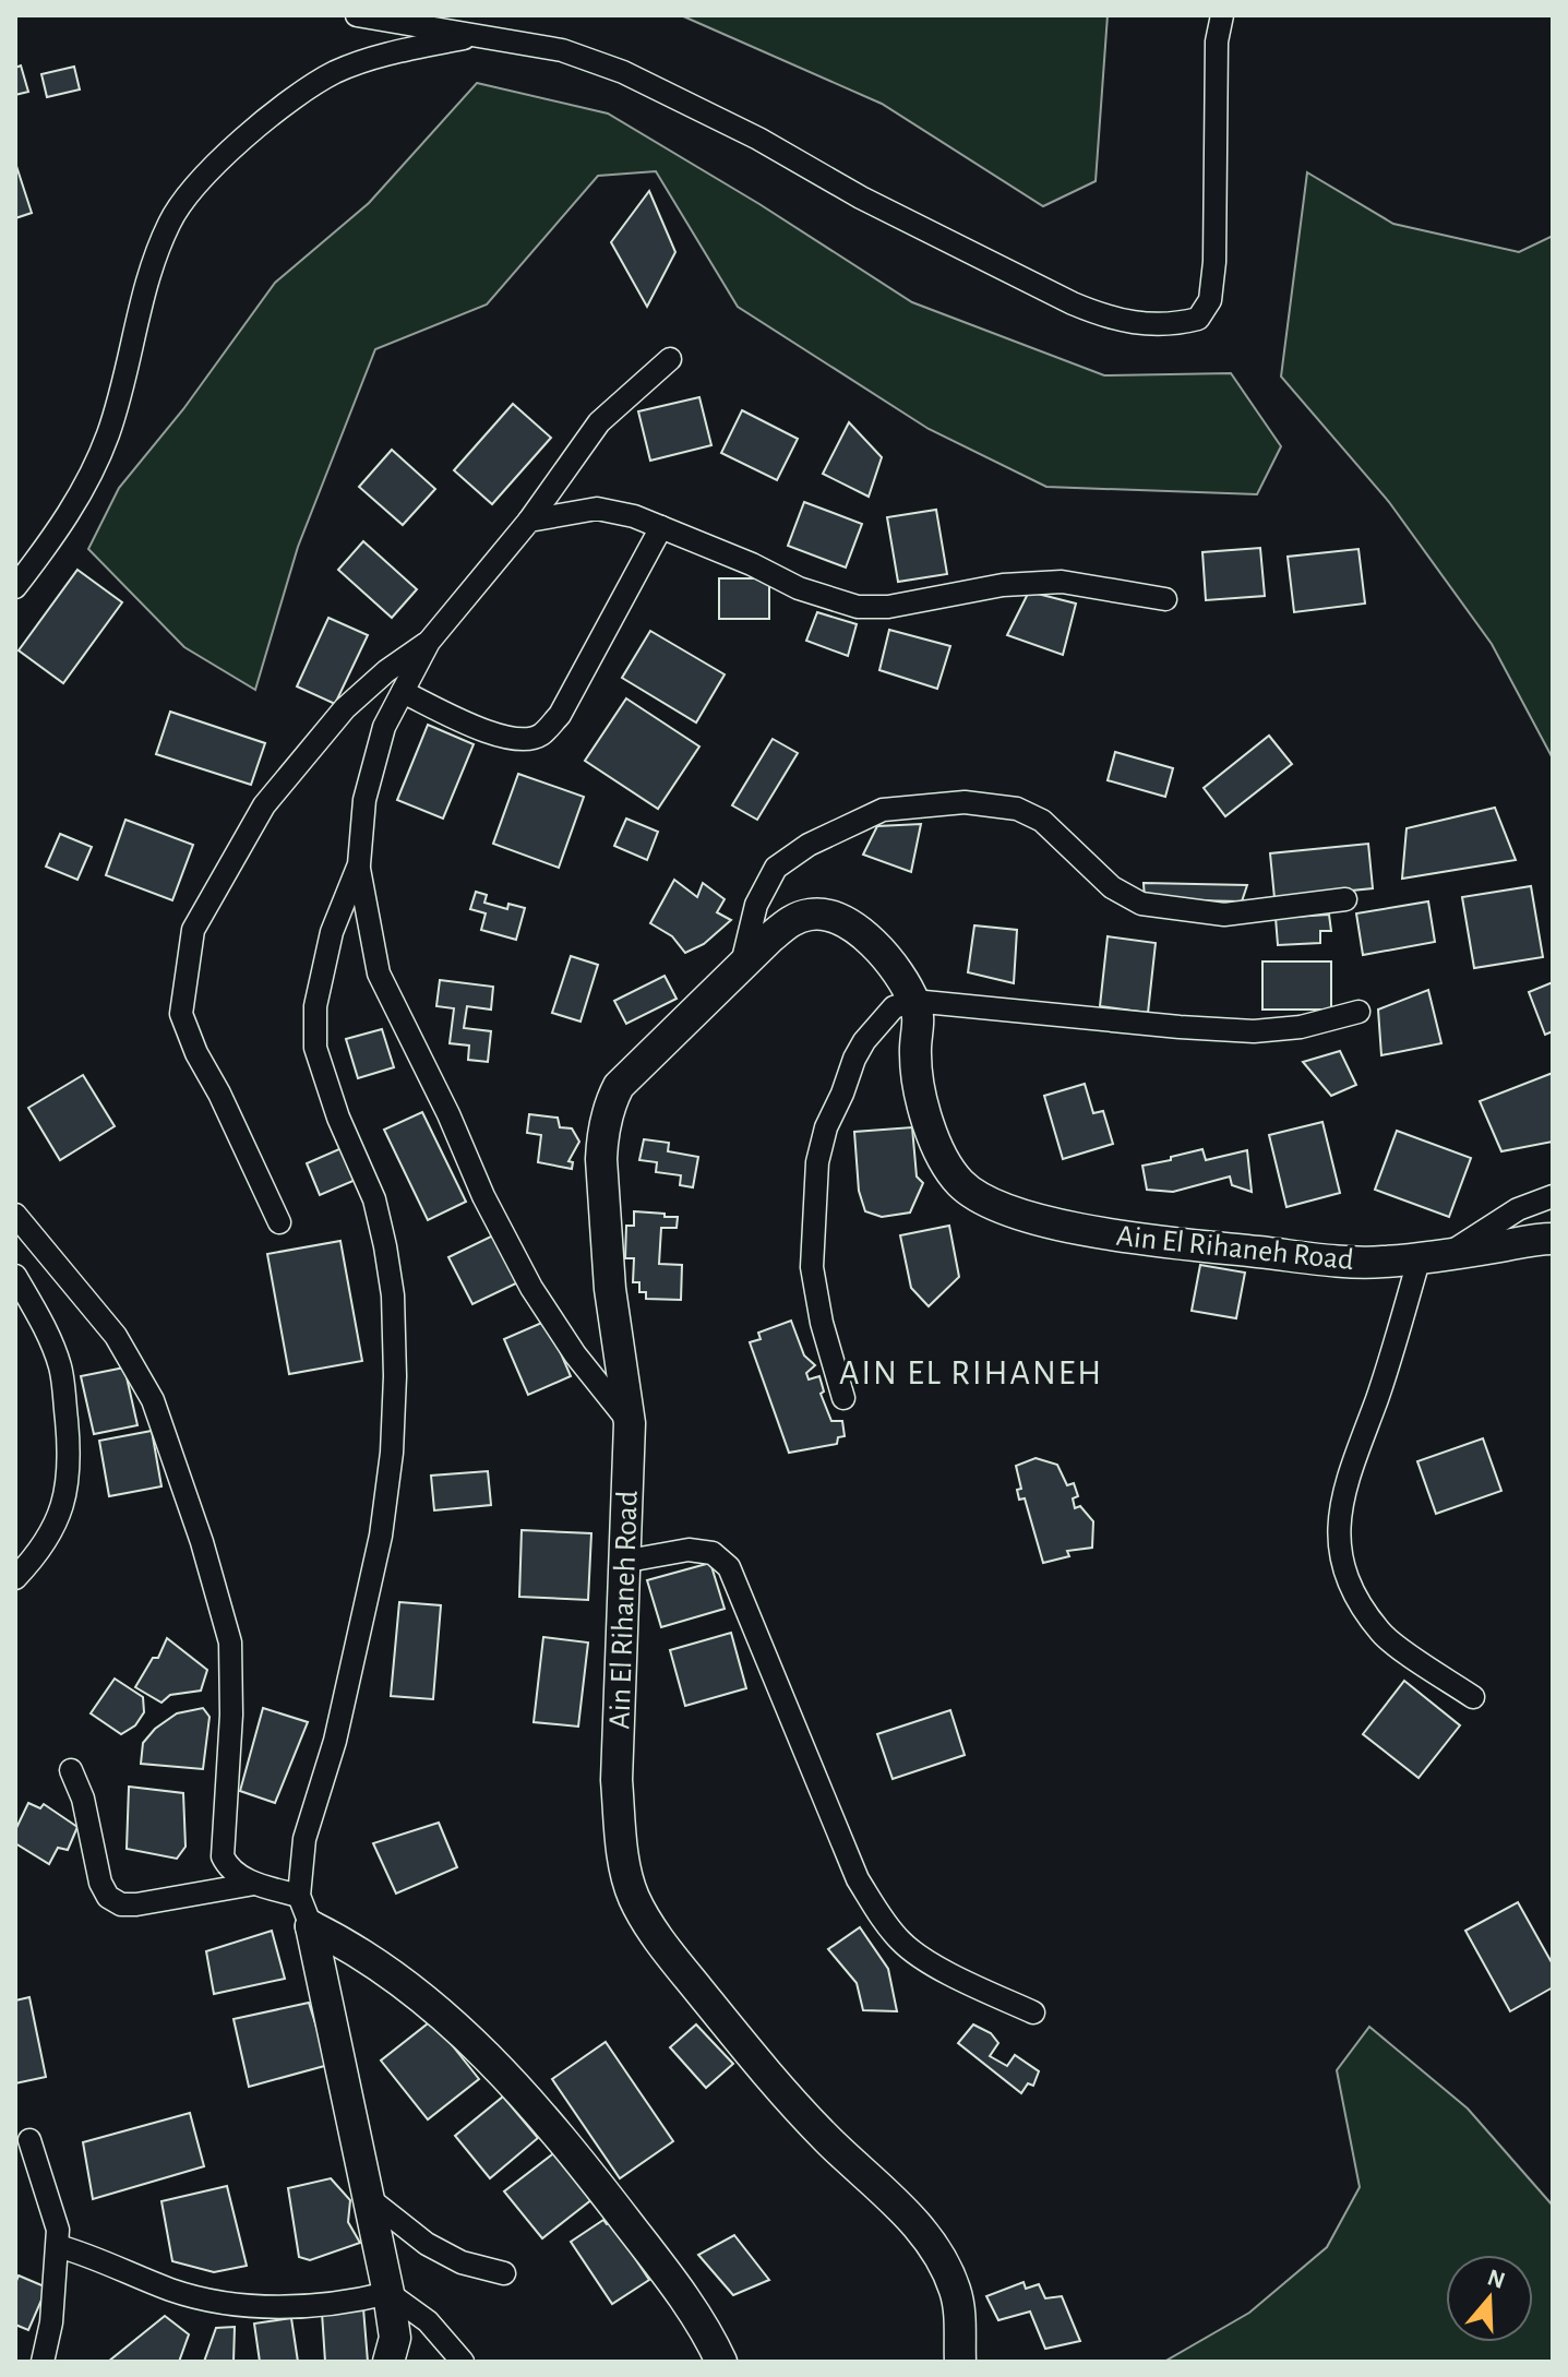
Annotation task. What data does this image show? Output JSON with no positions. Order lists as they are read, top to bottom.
{
  "streets": {
    "street": ["Ain El Rihaneh Road"]
  },
  "districts": ["AIN EL RIHANEH"],
  "north": "top"
}
